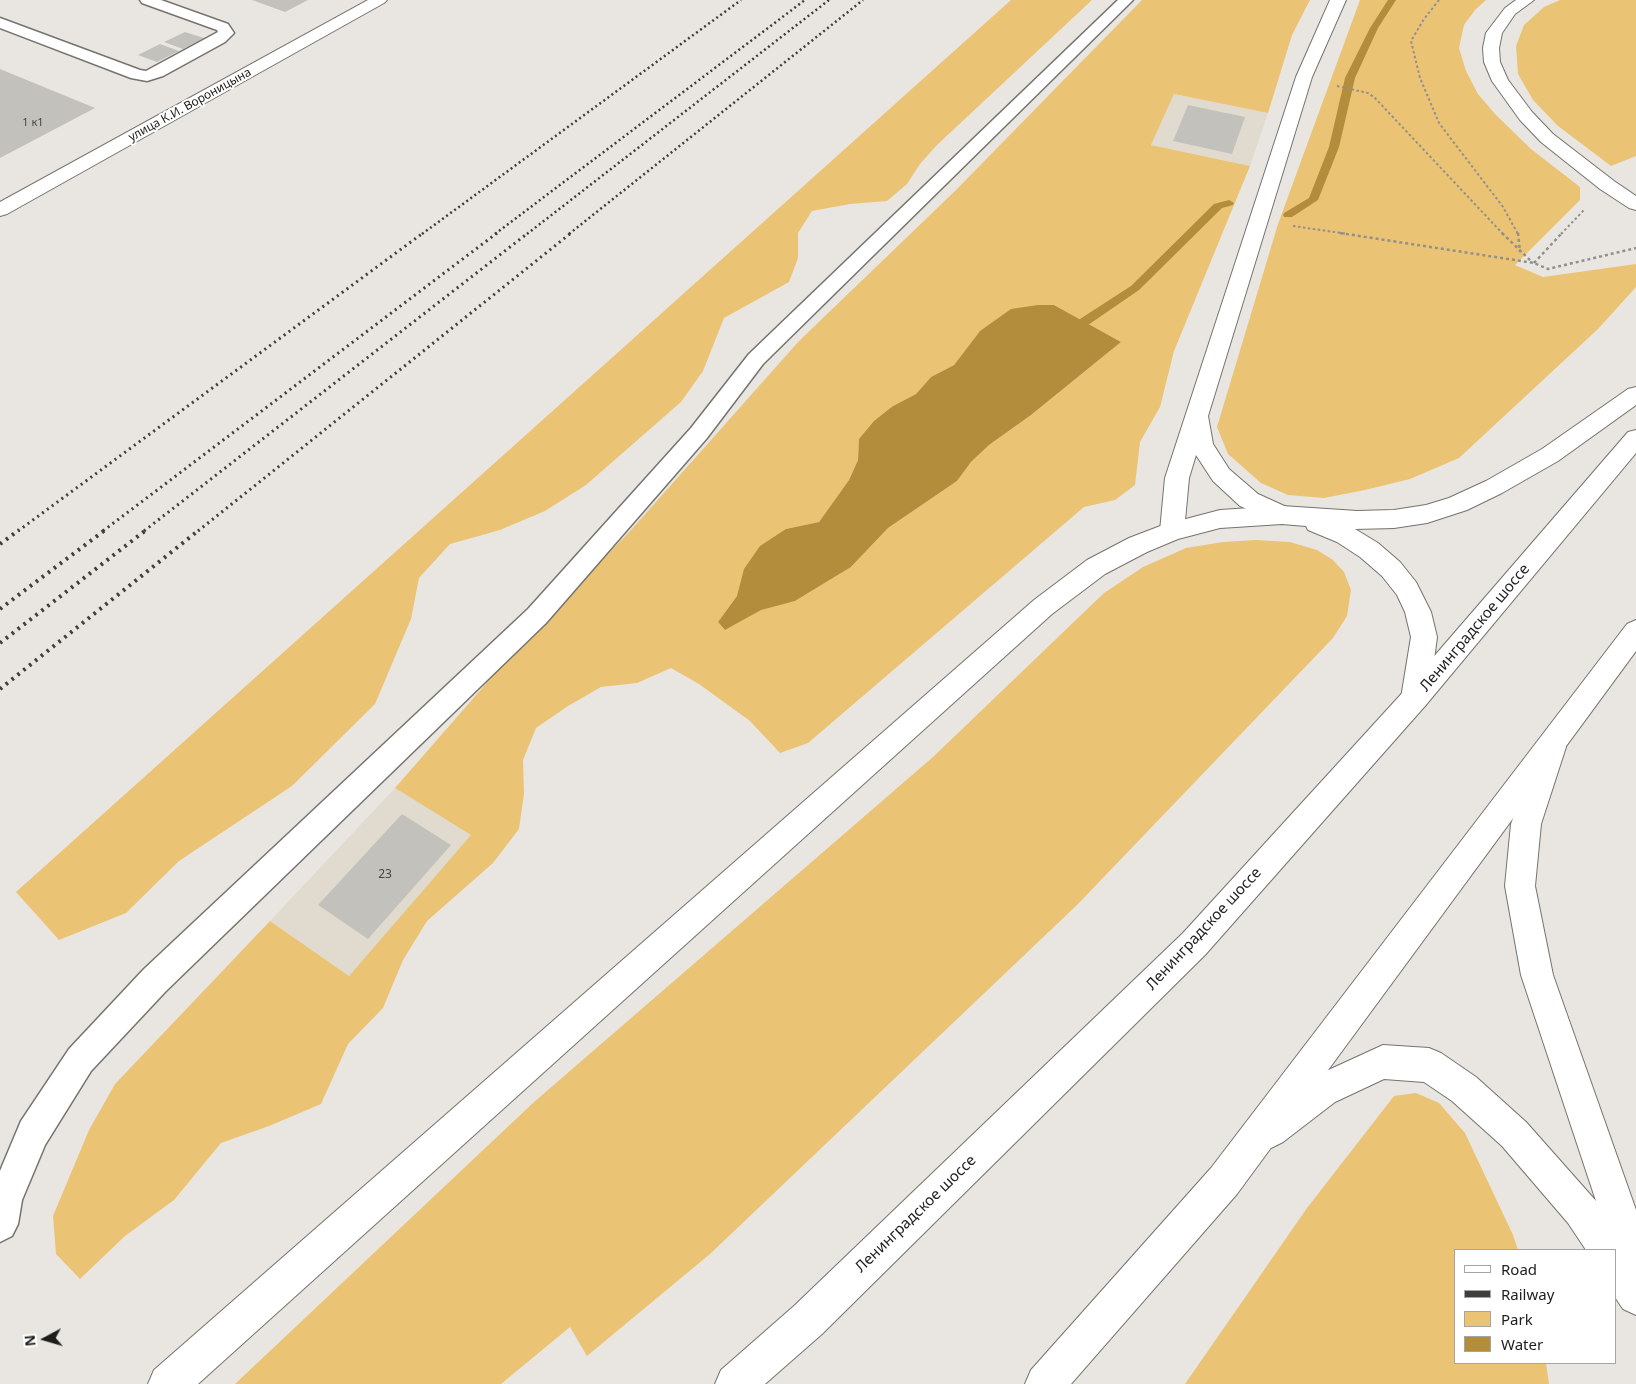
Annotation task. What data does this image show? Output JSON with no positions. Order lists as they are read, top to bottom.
{
  "streets": {
    "main road": ["улица К.И. Вороницына", "Ленинградское шоссе"]
  },
  "house_numbers": ["1 к1", "23"],
  "legend": [
    "Road",
    "Railway",
    "Park",
    "Water"
  ],
  "north": "left"
}
